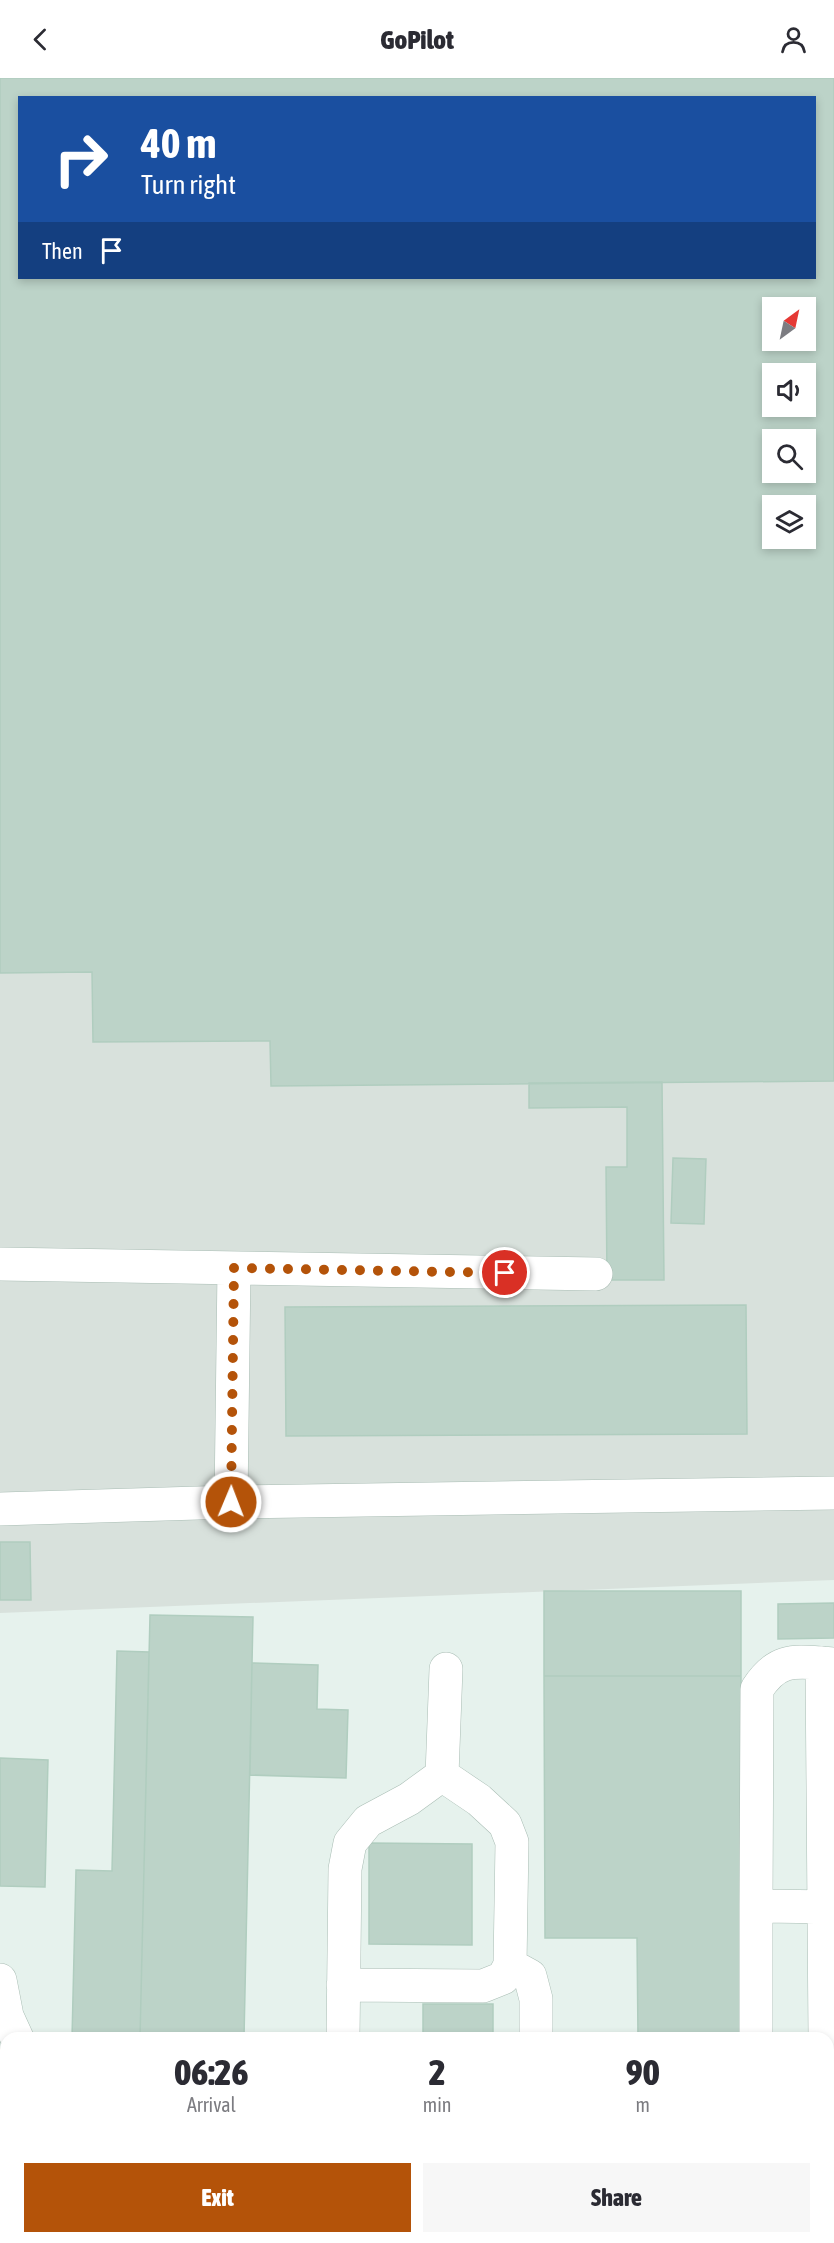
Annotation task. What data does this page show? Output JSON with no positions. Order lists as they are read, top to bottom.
{
  "north": "top right",
  "page": {
    "header": "GoPilot",
    "turn": ["40 m", "Turn right"],
    "then": "Then",
    "eta": [
      "06:26",
      "Arrival",
      "2",
      "min",
      "90",
      "m"
    ],
    "buttons": ["Exit", "Share"]
  }
}
